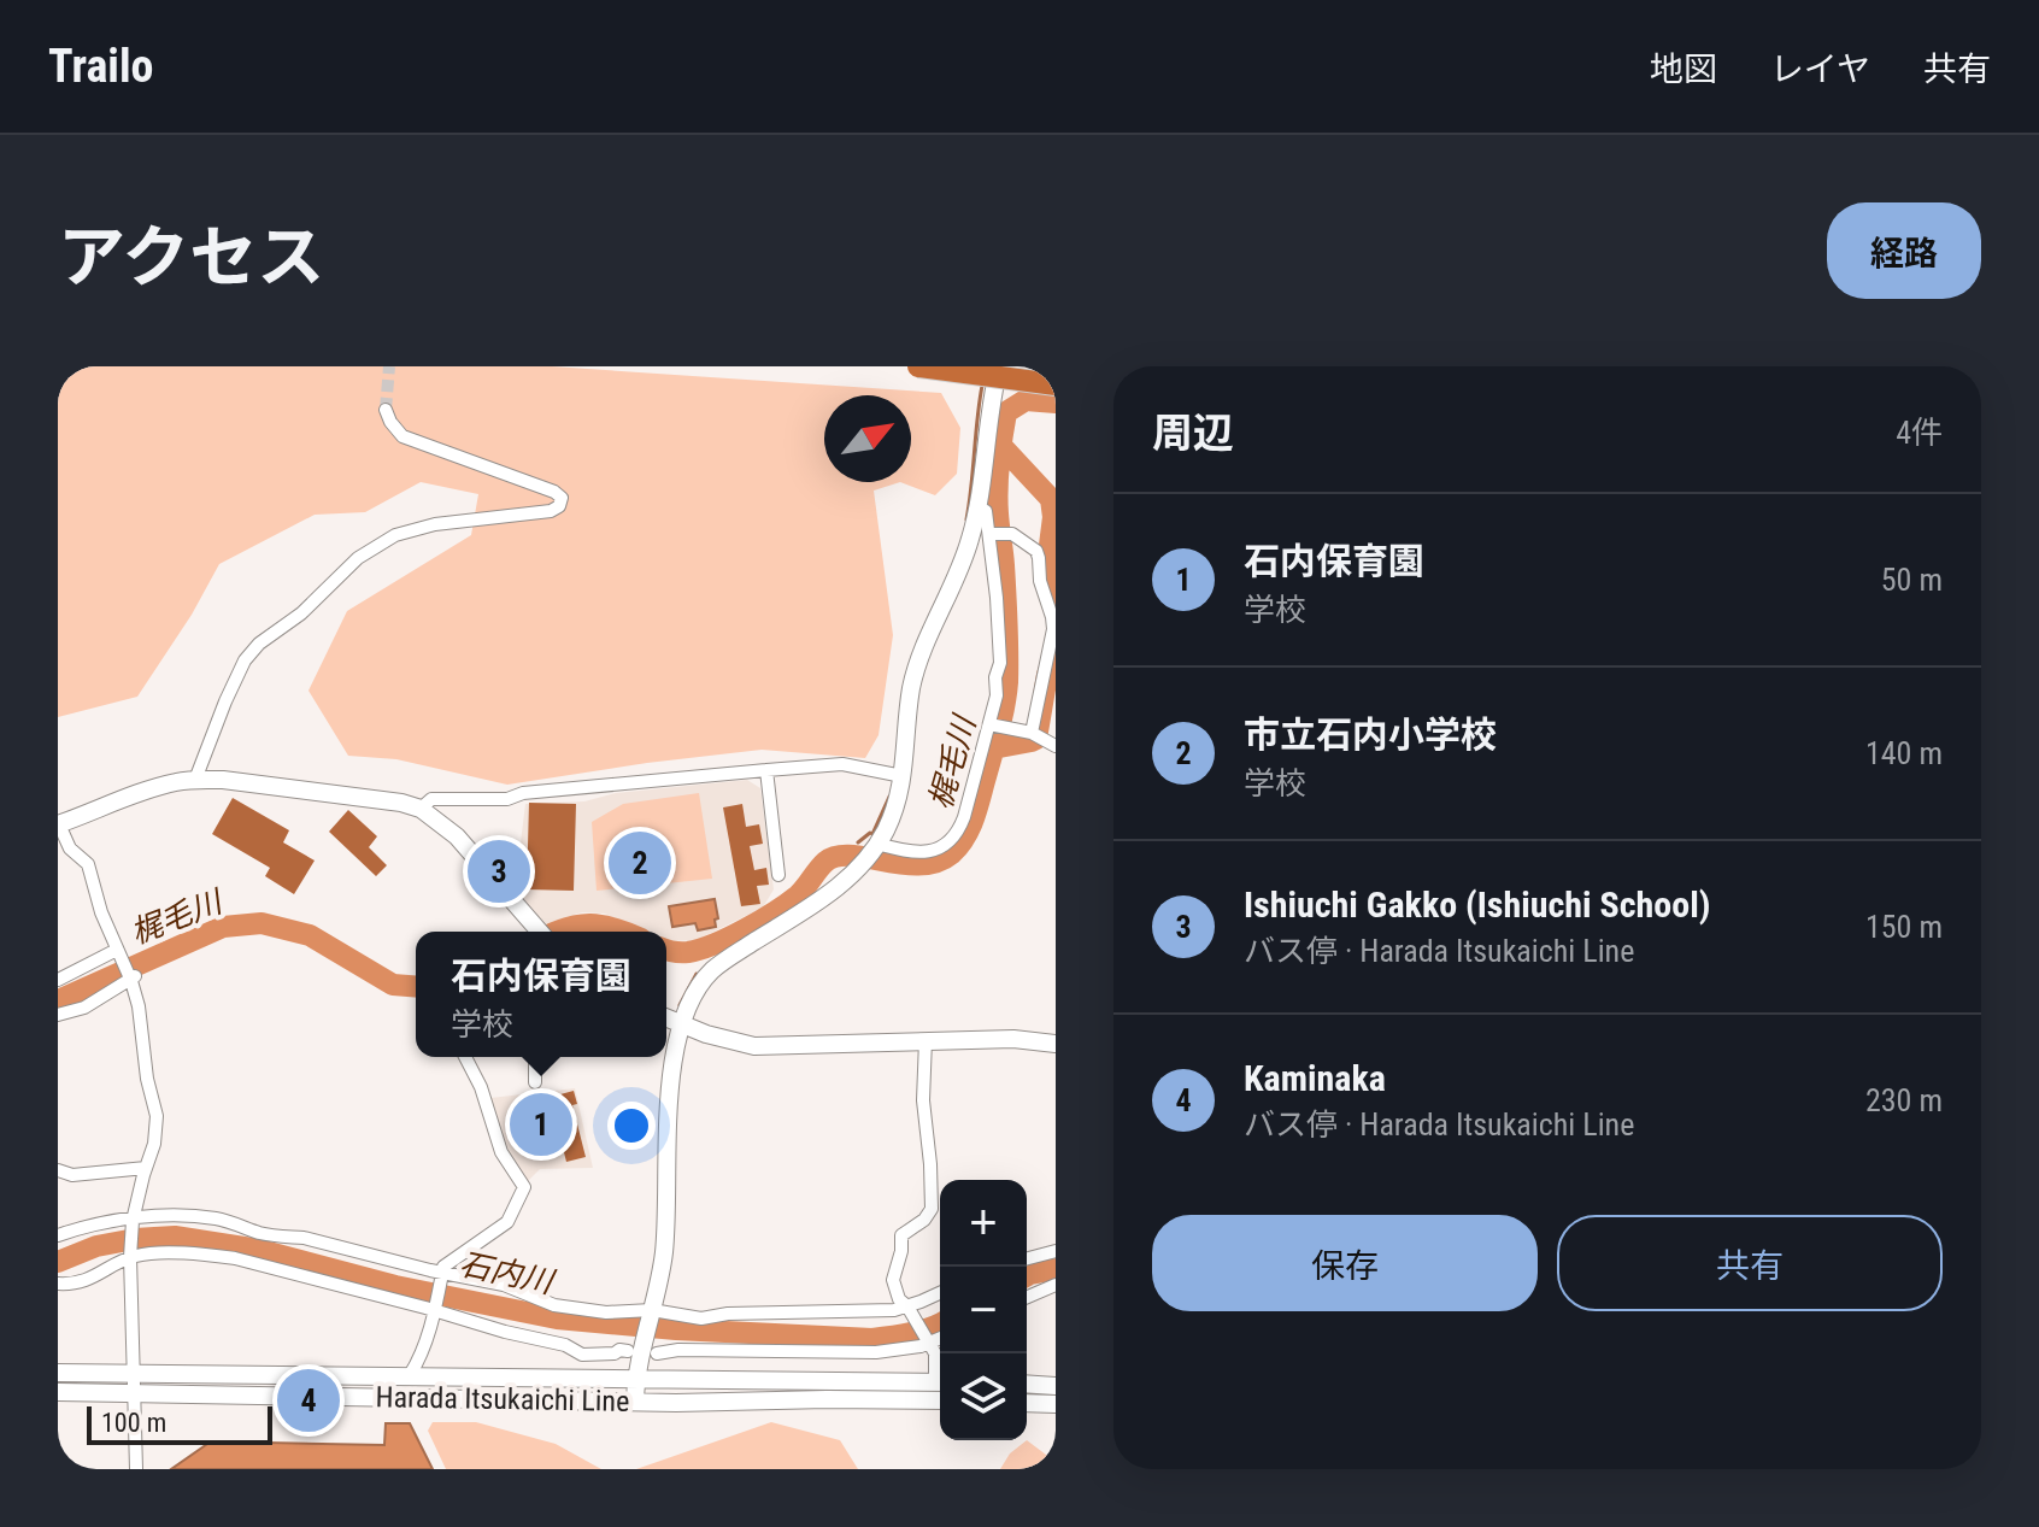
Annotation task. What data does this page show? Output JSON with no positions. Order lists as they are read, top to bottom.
{
  "streets": {
    "main road": ["Harada Itsukaichi Line"]
  },
  "water": ["梶毛川", "石内川"],
  "scale_bar": "100 m",
  "north": "top right",
  "page": {
    "header": "Trailo",
    "nav": ["地図", "レイヤ", "共有"],
    "title": "アクセス",
    "buttons": [
      "経路",
      ["保存", "共有"]
    ],
    "heading": ["周辺", "4件"],
    "list": [
      {
        "mark": "1",
        "name": "石内保育園",
        "note": "学校",
        "value": "50 m"
      },
      {
        "mark": "2",
        "name": "市立石内小学校",
        "note": "学校",
        "value": "140 m"
      },
      {
        "mark": "3",
        "name": "Ishiuchi Gakko (Ishiuchi School)",
        "note": "バス停 · Harada Itsukaichi Line",
        "value": "150 m"
      },
      {
        "mark": "4",
        "name": "Kaminaka",
        "note": "バス停 · Harada Itsukaichi Line",
        "value": "230 m"
      }
    ],
    "pins": [
      "2",
      "3",
      "1",
      "4"
    ],
    "popup": ["石内保育園", "学校"],
    "map_buttons": ["+", "−"],
    "scale": "100 m"
  }
}
